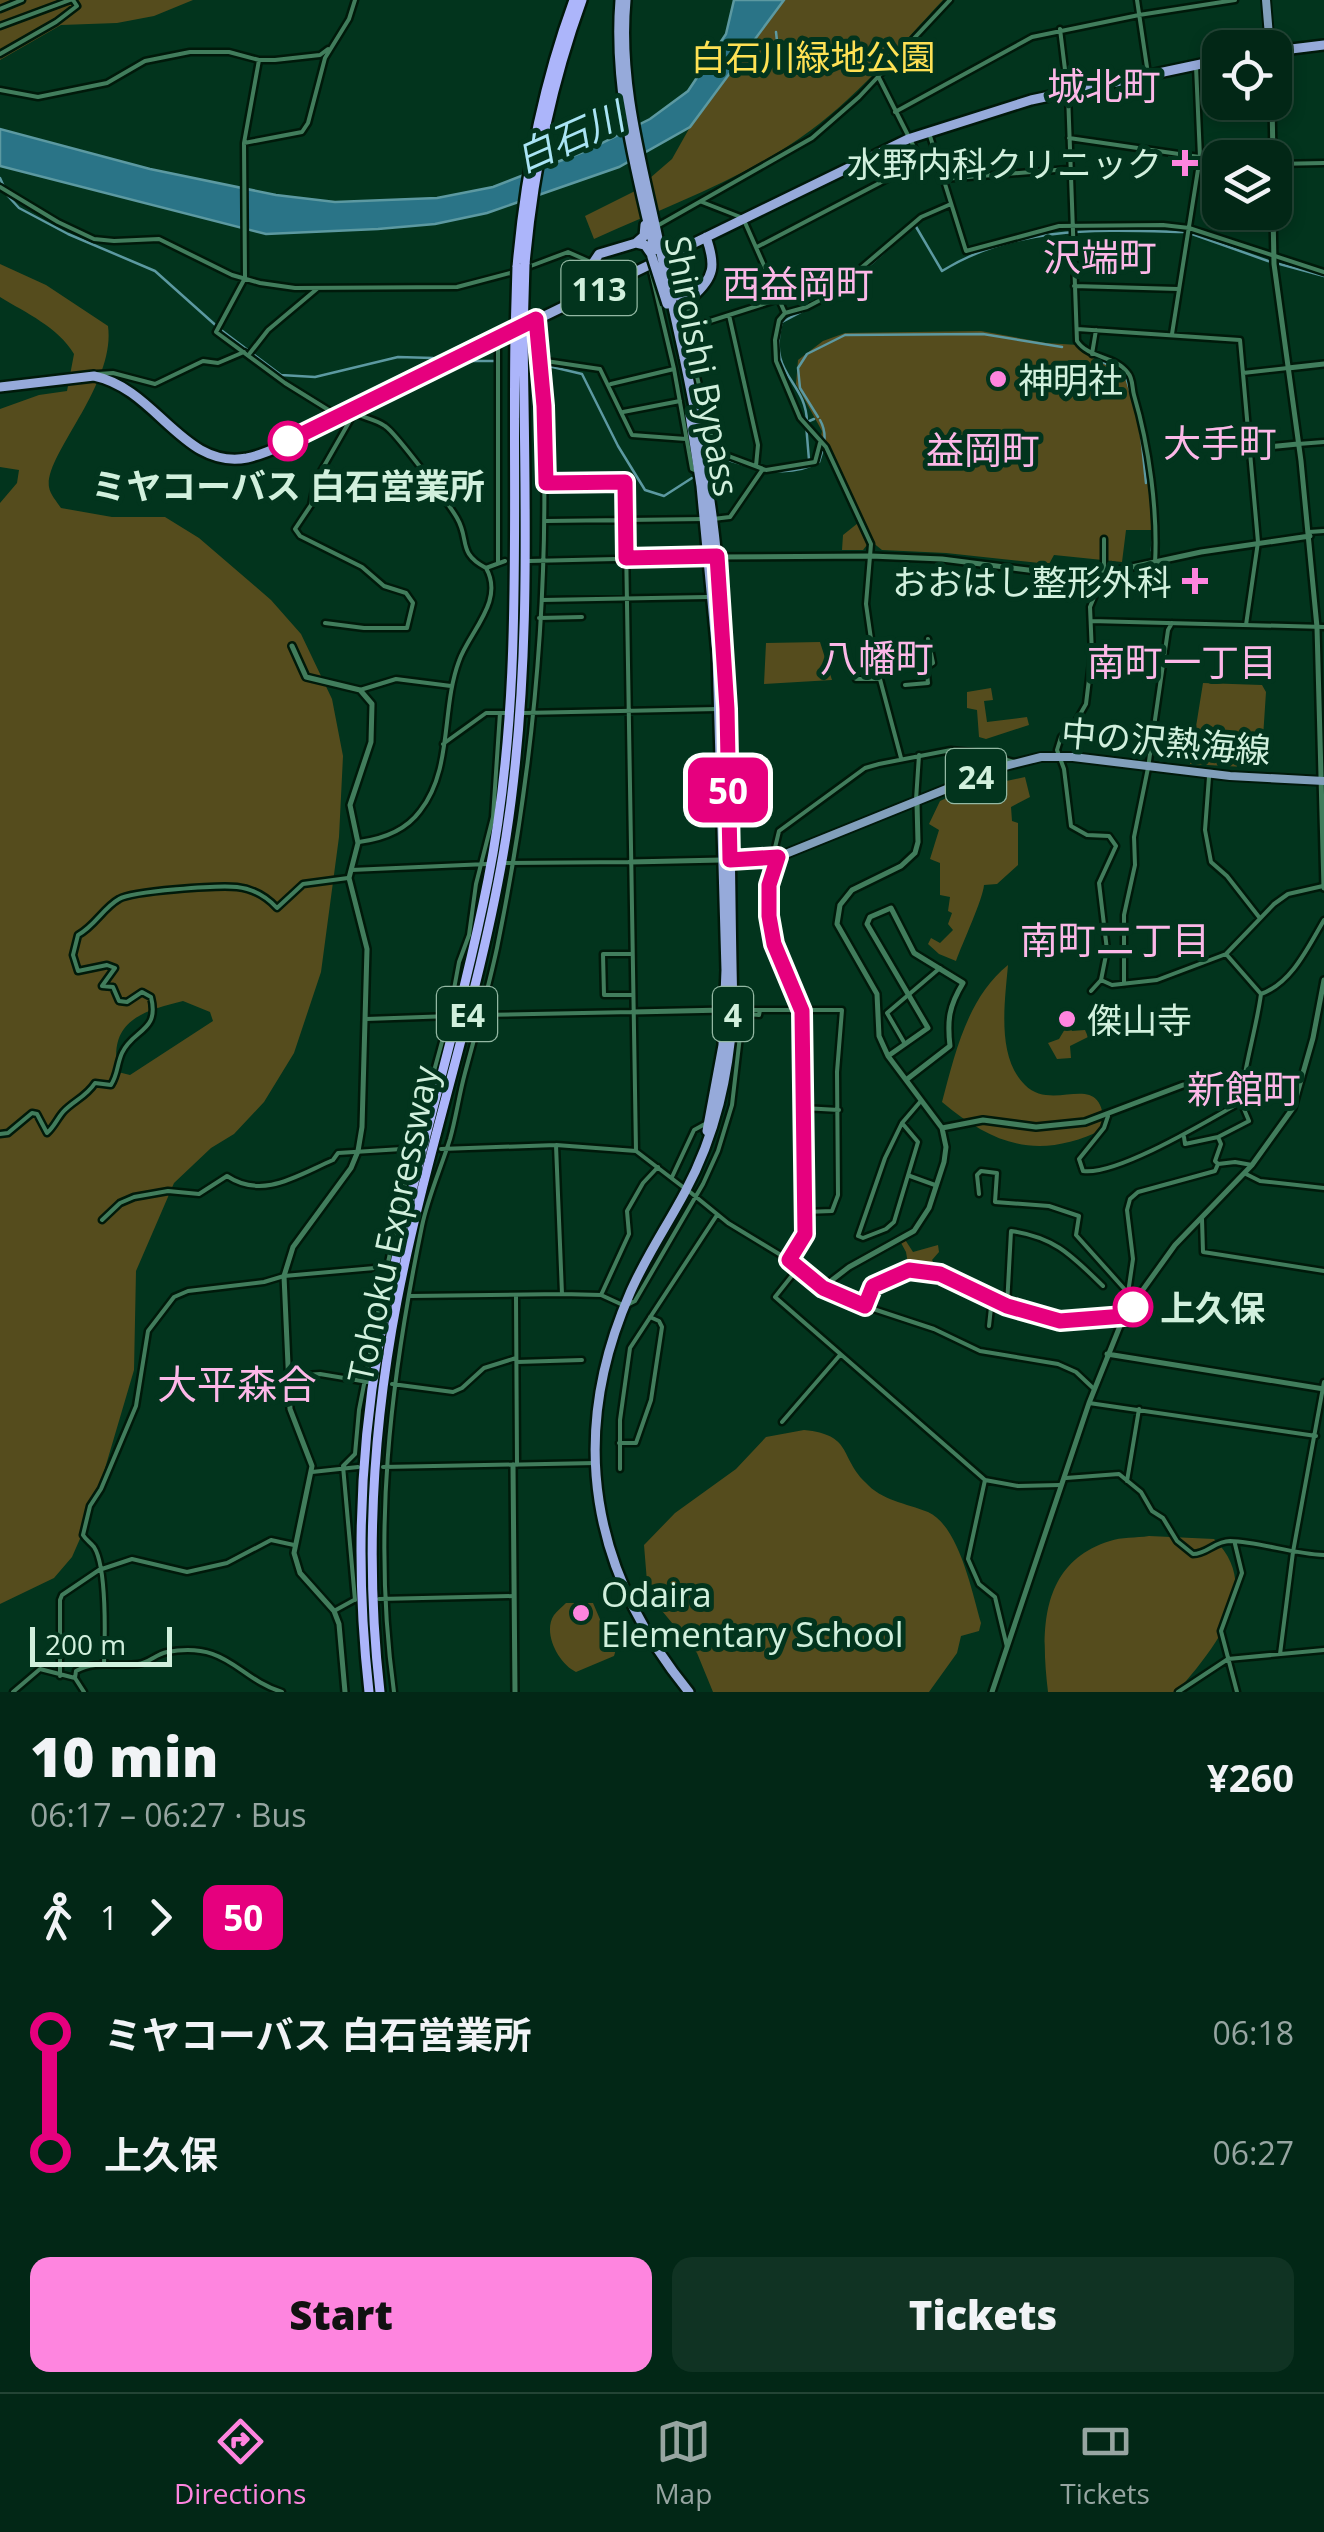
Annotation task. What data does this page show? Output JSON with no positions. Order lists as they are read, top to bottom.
{
  "streets": {
    "highway": [
      "113",
      "Shiroishi Bypass",
      "E4",
      "4",
      "Tohoku Expressway"
    ],
    "main road": ["中の沢熱海線", "24"]
  },
  "crossings": [
    ["113", "Shiroishi Bypass"],
    ["Shiroishi Bypass", "中の沢熱海線"]
  ],
  "districts": [
    "城北町",
    "沢端町",
    "西益岡町",
    "大手町",
    "益岡町",
    "八幡町",
    "南町一丁目",
    "南町二丁目",
    "新館町",
    "大平森合"
  ],
  "water": ["白石川"],
  "parks": ["白石川緑地公園"],
  "places": {
    "health": ["水野内科クリニック", "おおはし整形外科"],
    "other": [
      "神明社",
      "ミヤコーバス 白石営業所",
      "傑山寺",
      "上久保",
      "Odaira Elementary School"
    ]
  },
  "lines": ["bus line 50"],
  "scale_bar": "200 m",
  "page": {
    "on_map": "50",
    "scale": "200 m",
    "heading": ["10 min", "06:17 – 06:27 · Bus", "¥260"],
    "legs": ["1", "50"],
    "list": [
      {
        "name": "ミヤコーバス 白石営業所",
        "value": "06:18"
      },
      {
        "name": "上久保",
        "value": "06:27"
      }
    ],
    "buttons": ["Start", "Tickets"],
    "tabs": ["Directions", "Map", "Tickets"]
  }
}
